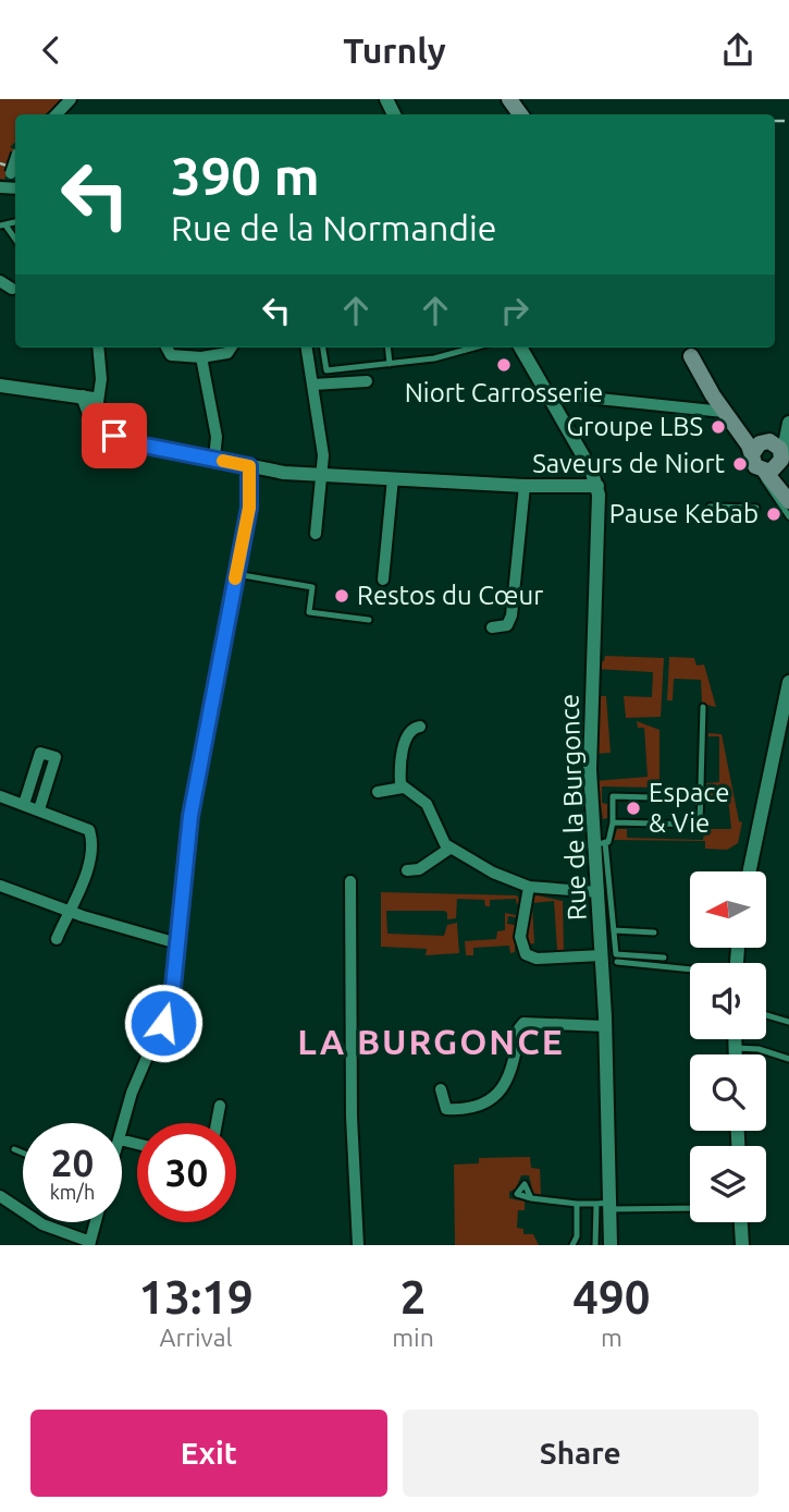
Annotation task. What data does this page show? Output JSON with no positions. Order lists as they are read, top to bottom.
{
  "streets": {
    "street": ["Rue de la Burgonce"]
  },
  "districts": ["LA BURGONCE"],
  "places": [
    "Niort Carrosserie",
    "Groupe LBS",
    "Saveurs de Niort",
    "Pause Kebab",
    "Restos du Cœur",
    "Espace & Vie"
  ],
  "north": "left",
  "page": {
    "header": "Turnly",
    "turn": ["390 m", "Rue de la Normandie"],
    "speed": "20 km/h",
    "limit": "30",
    "eta": [
      "13:19",
      "Arrival",
      "2",
      "min",
      "490",
      "m"
    ],
    "buttons": ["Exit", "Share"]
  }
}
